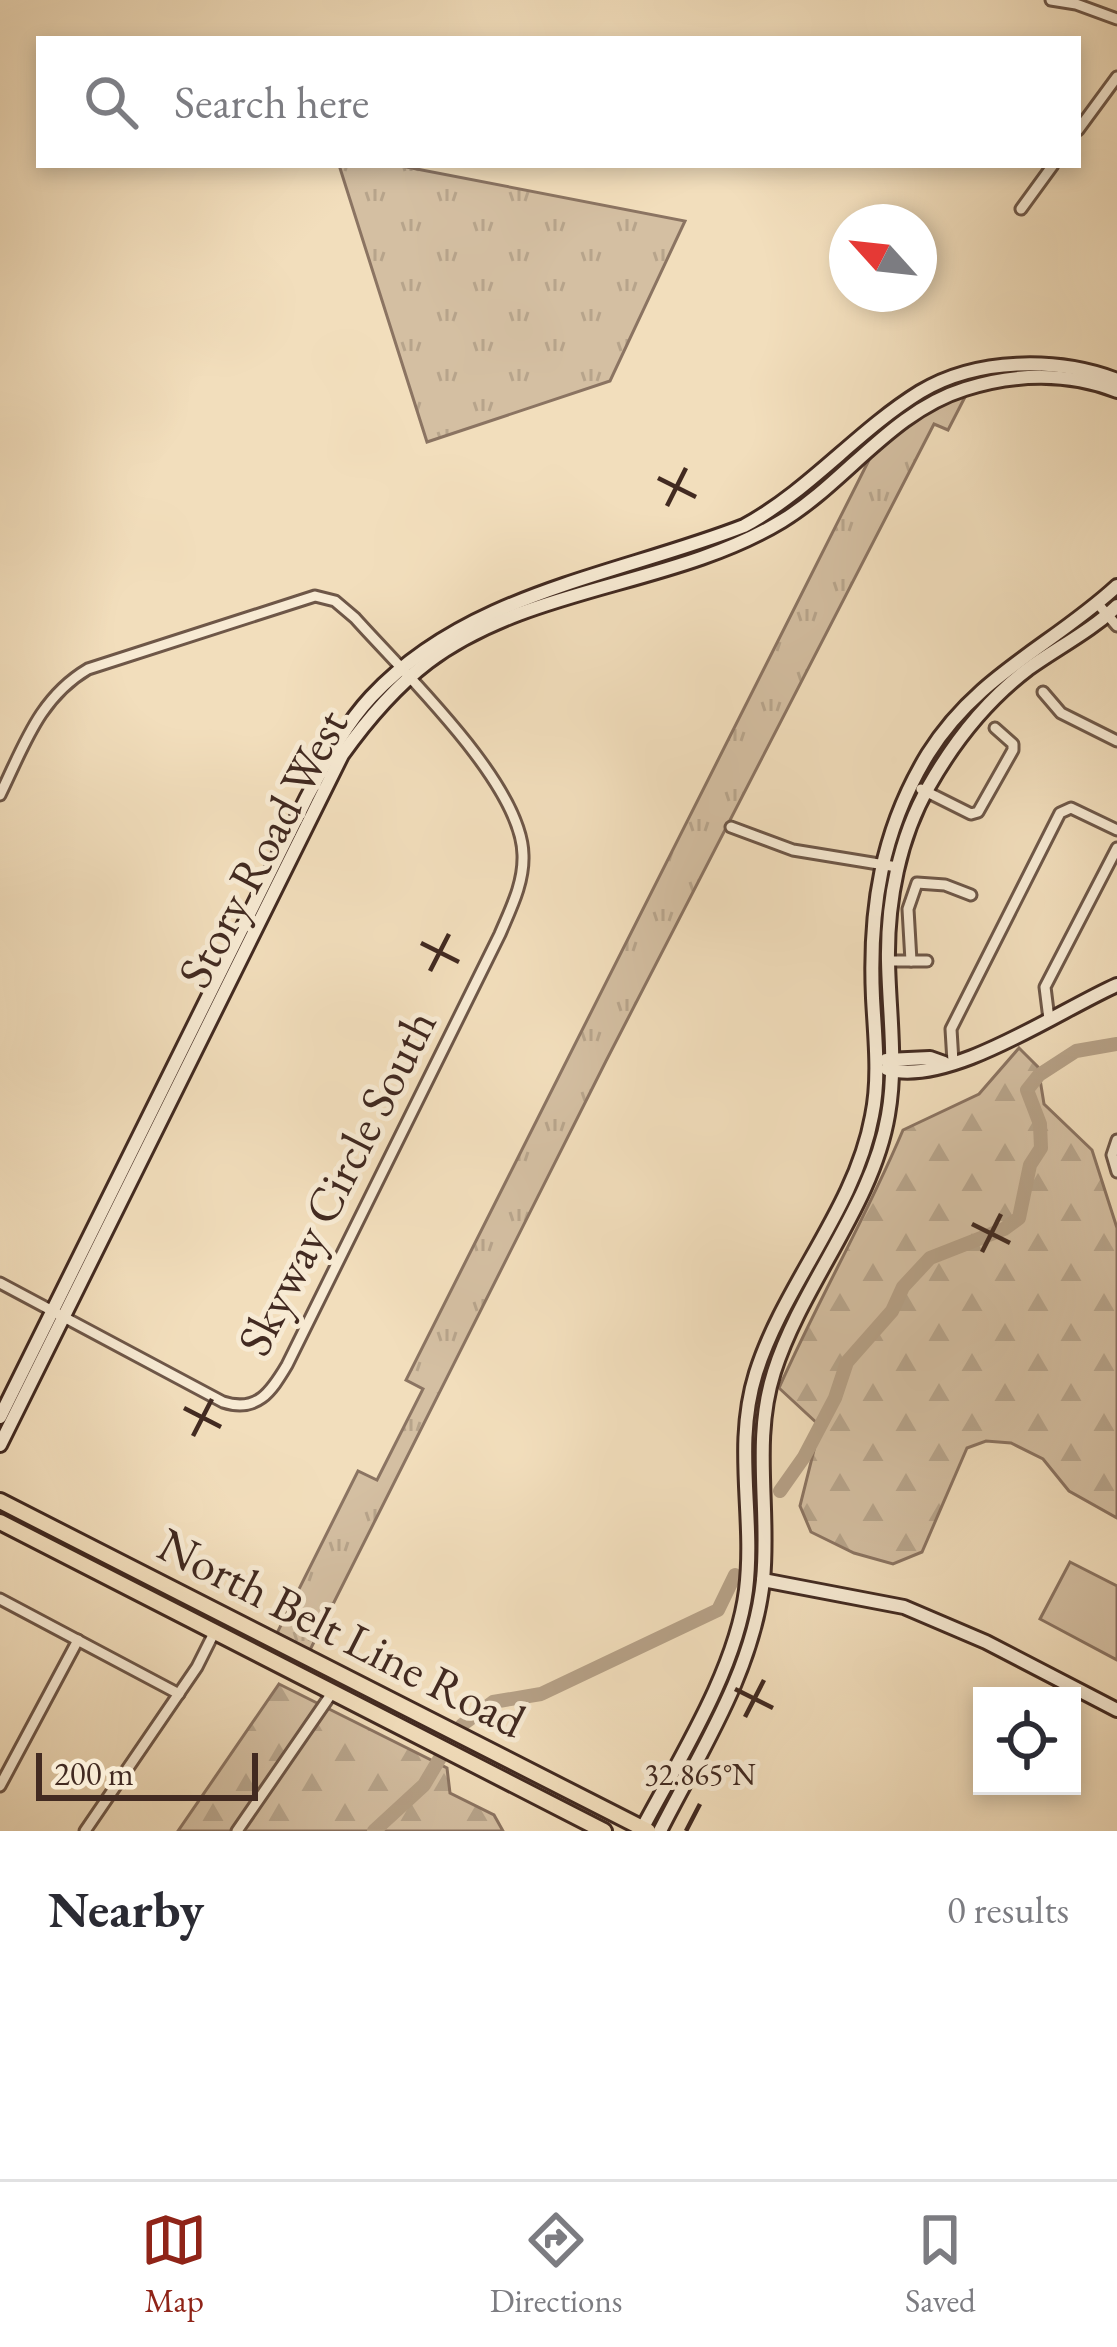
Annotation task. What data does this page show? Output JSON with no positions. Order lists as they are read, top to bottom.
{
  "streets": {
    "main road": ["Story Road West", "North Belt Line Road"],
    "street": ["Skyway Circle South"]
  },
  "crossings": [
    ["Story Road West", "Skyway Circle South"]
  ],
  "scale_bar": "200 m",
  "north": "top left",
  "page": {
    "search": "Search here",
    "scale": "200 m",
    "heading": ["Nearby", "0 results"],
    "nav": ["Map", "Directions", "Saved"]
  },
  "coordinates": ["32.865°N"]
}
